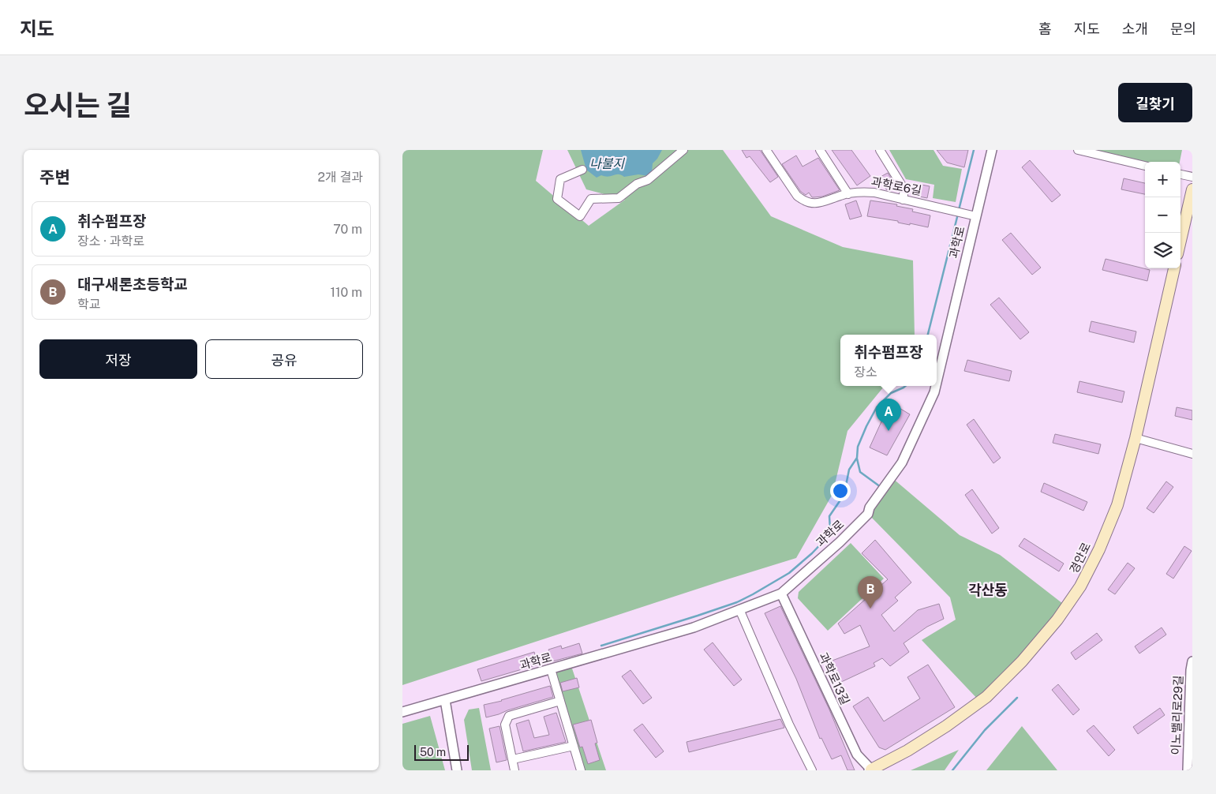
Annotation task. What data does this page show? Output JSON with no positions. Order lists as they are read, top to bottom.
{
  "streets": {
    "main road": ["경안로"],
    "street": [
      "과학로6길",
      "과학로",
      "과학로13길",
      "이노밸리로29길"
    ]
  },
  "crossings": [
    ["과학로6길", "과학로"],
    ["과학로", "과학로13길"],
    ["경안로", "과학로13길"]
  ],
  "districts": ["각산동"],
  "water": ["나불지"],
  "scale_bar": "50 m",
  "page": {
    "header": "지도",
    "nav": [
      "홈",
      "지도",
      "소개",
      "문의"
    ],
    "title": "오시는 길",
    "buttons": [
      "길찾기",
      ["저장", "공유"]
    ],
    "heading": ["주변", "2개 결과"],
    "map_buttons": ["+", "−"],
    "list": [
      {
        "mark": "A",
        "name": "취수펌프장",
        "note": "장소 · 과학로",
        "value": "70 m"
      },
      {
        "mark": "B",
        "name": "대구새론초등학교",
        "note": "학교",
        "value": "110 m"
      }
    ],
    "popup": ["취수펌프장", "장소"],
    "pins": ["A", "B"],
    "scale": "50 m"
  }
}
